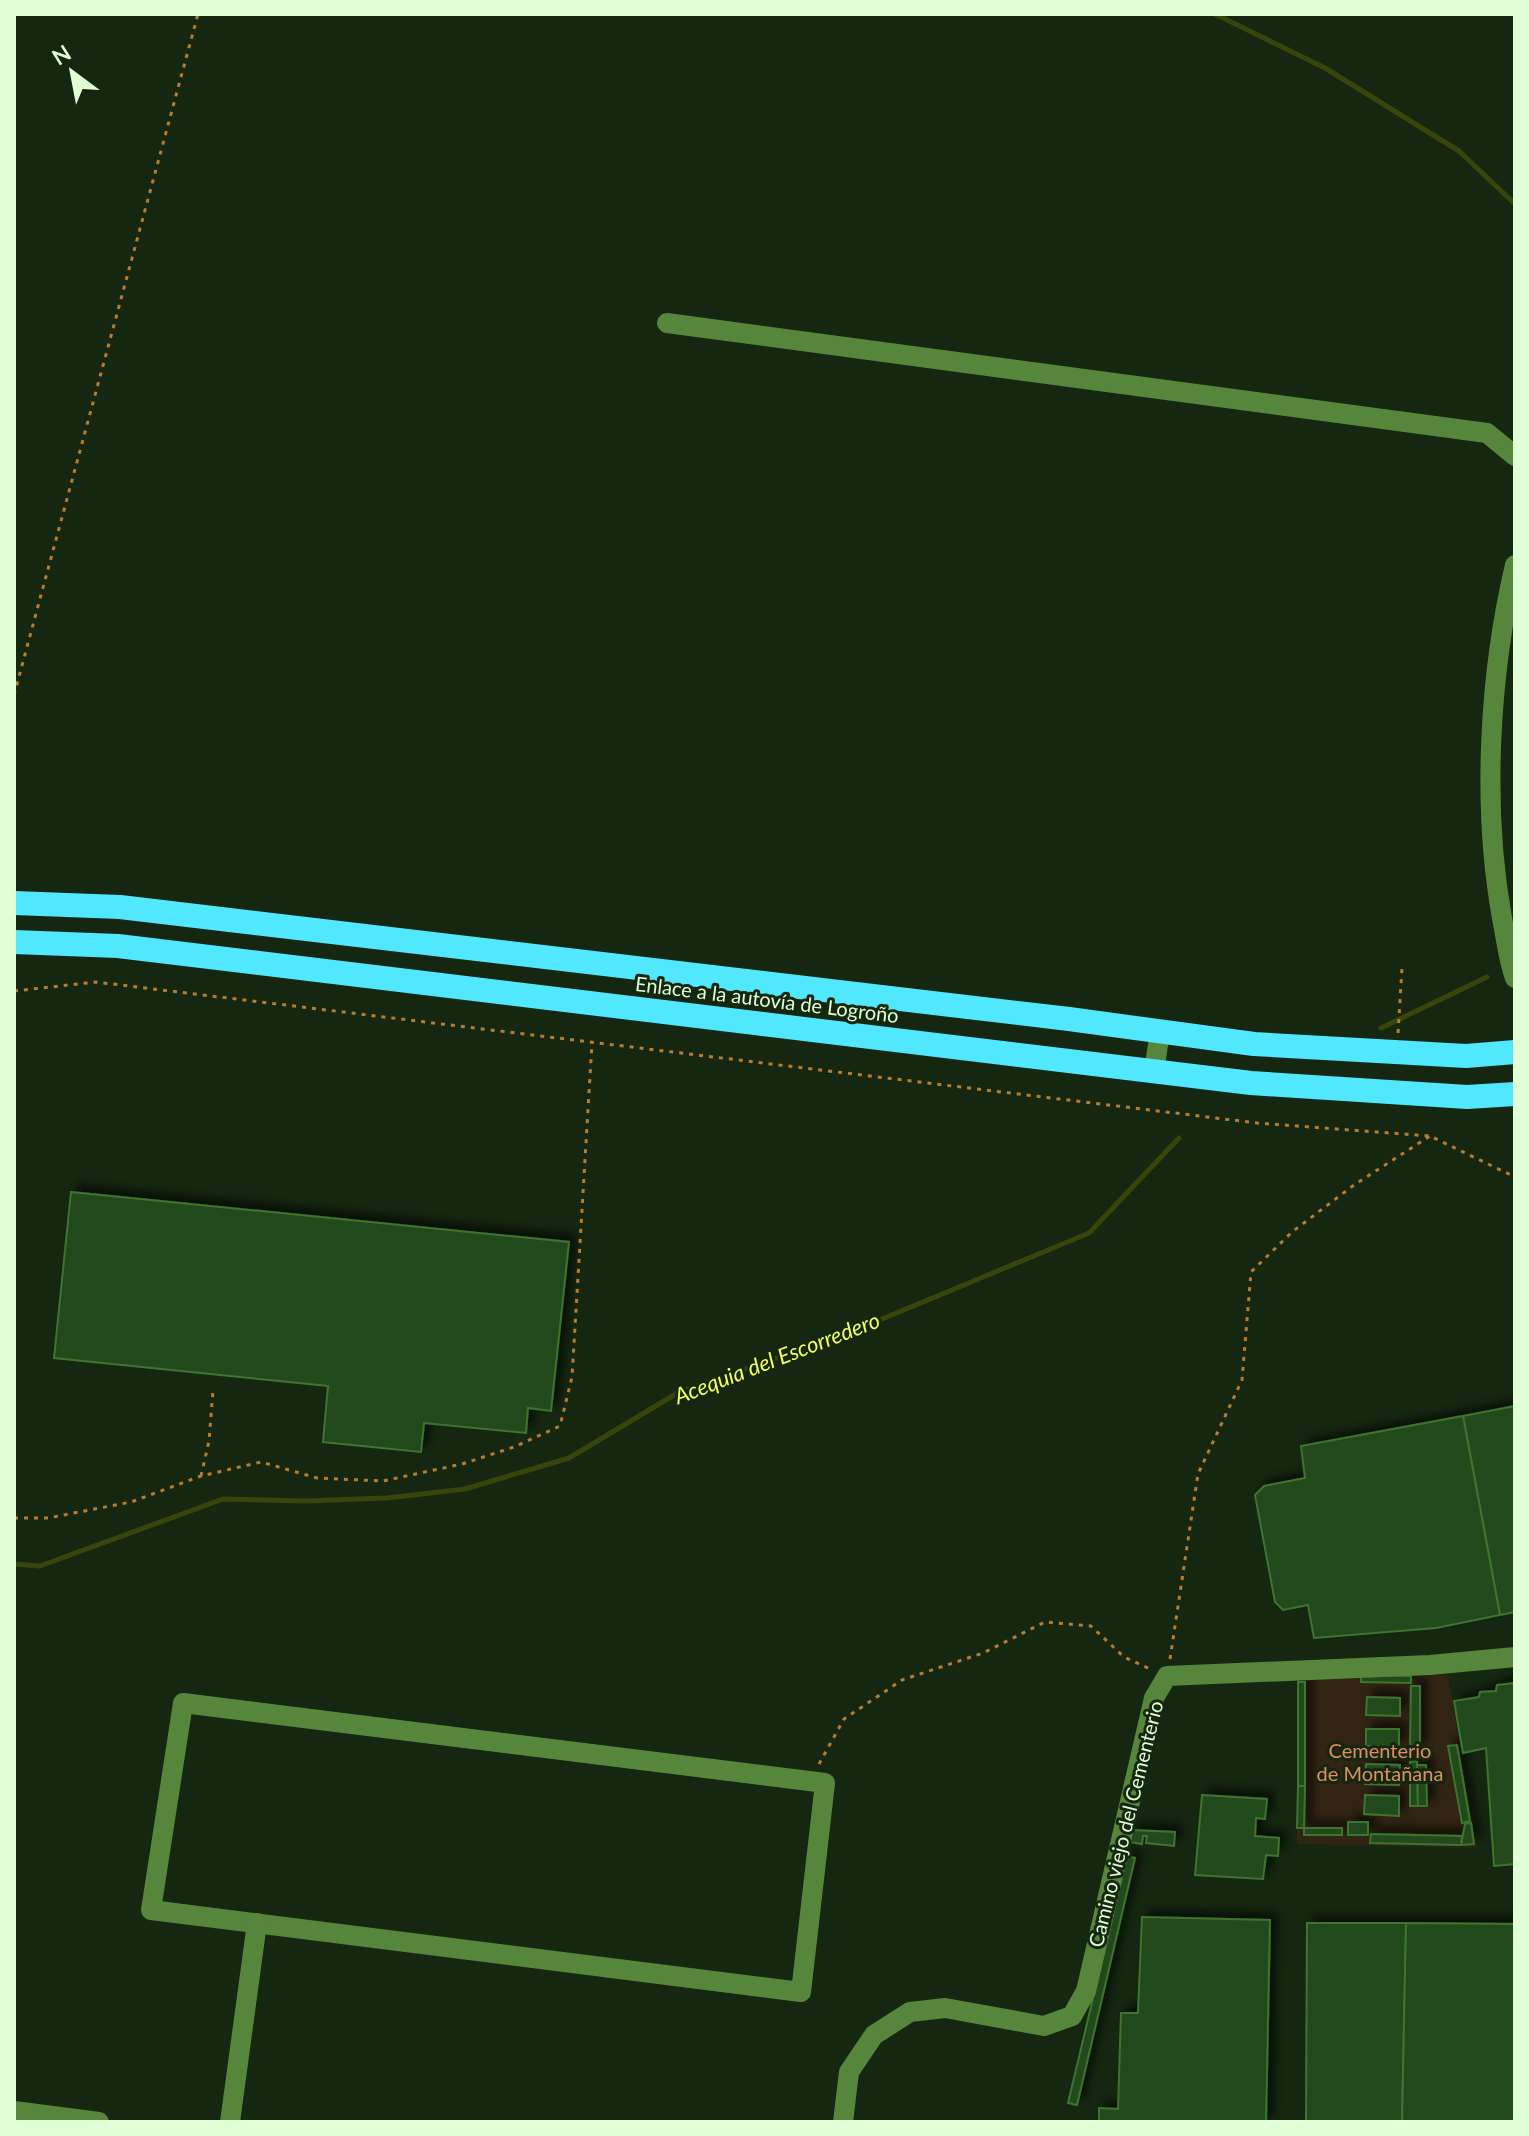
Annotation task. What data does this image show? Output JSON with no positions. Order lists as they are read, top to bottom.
{
  "streets": {
    "highway": ["Enlace a la autovía de Logroño"],
    "street": ["Camino viejo del Cementerio"]
  },
  "water": ["Acequia del Escorredero"],
  "parks": ["Cementerio de Montañana"],
  "north": "top left"
}
